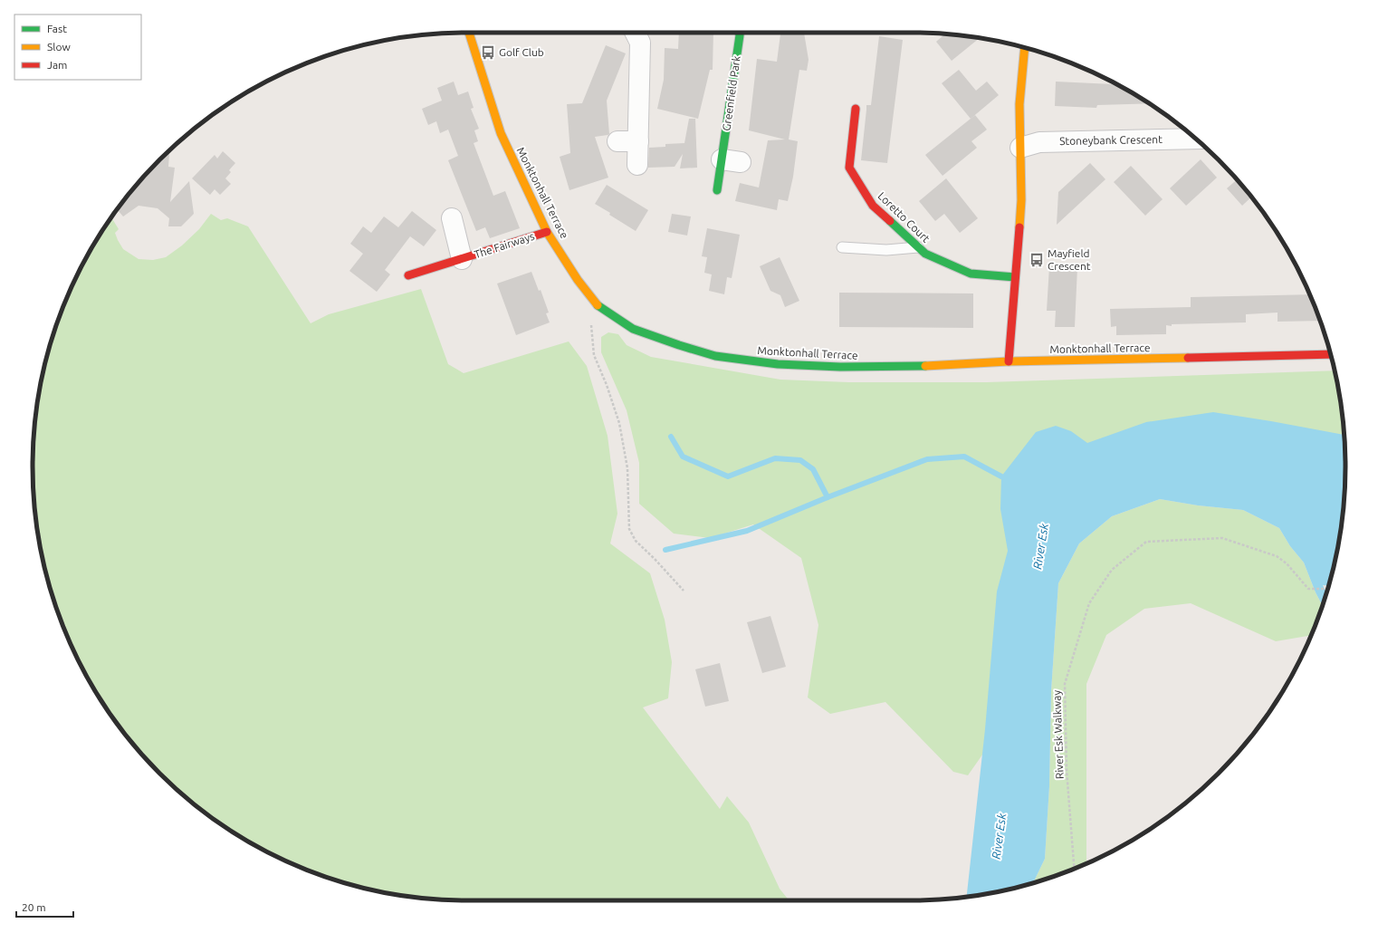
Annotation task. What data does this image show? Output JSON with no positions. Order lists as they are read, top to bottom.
{
  "streets": {
    "main road": [
      "Greenfield Park",
      "Monktonhall Terrace",
      "Loretto Court",
      "The Fairways"
    ],
    "street": ["Stoneybank Crescent"],
    "path": ["River Esk Walkway"]
  },
  "crossings": [
    ["Monktonhall Terrace", "The Fairways"]
  ],
  "water": ["River Esk"],
  "places": {
    "bus stop": ["Golf Club", "Mayfield Crescent"]
  },
  "legend": ["Fast", "Slow", "Jam"],
  "scale_bar": "20 m"
}
